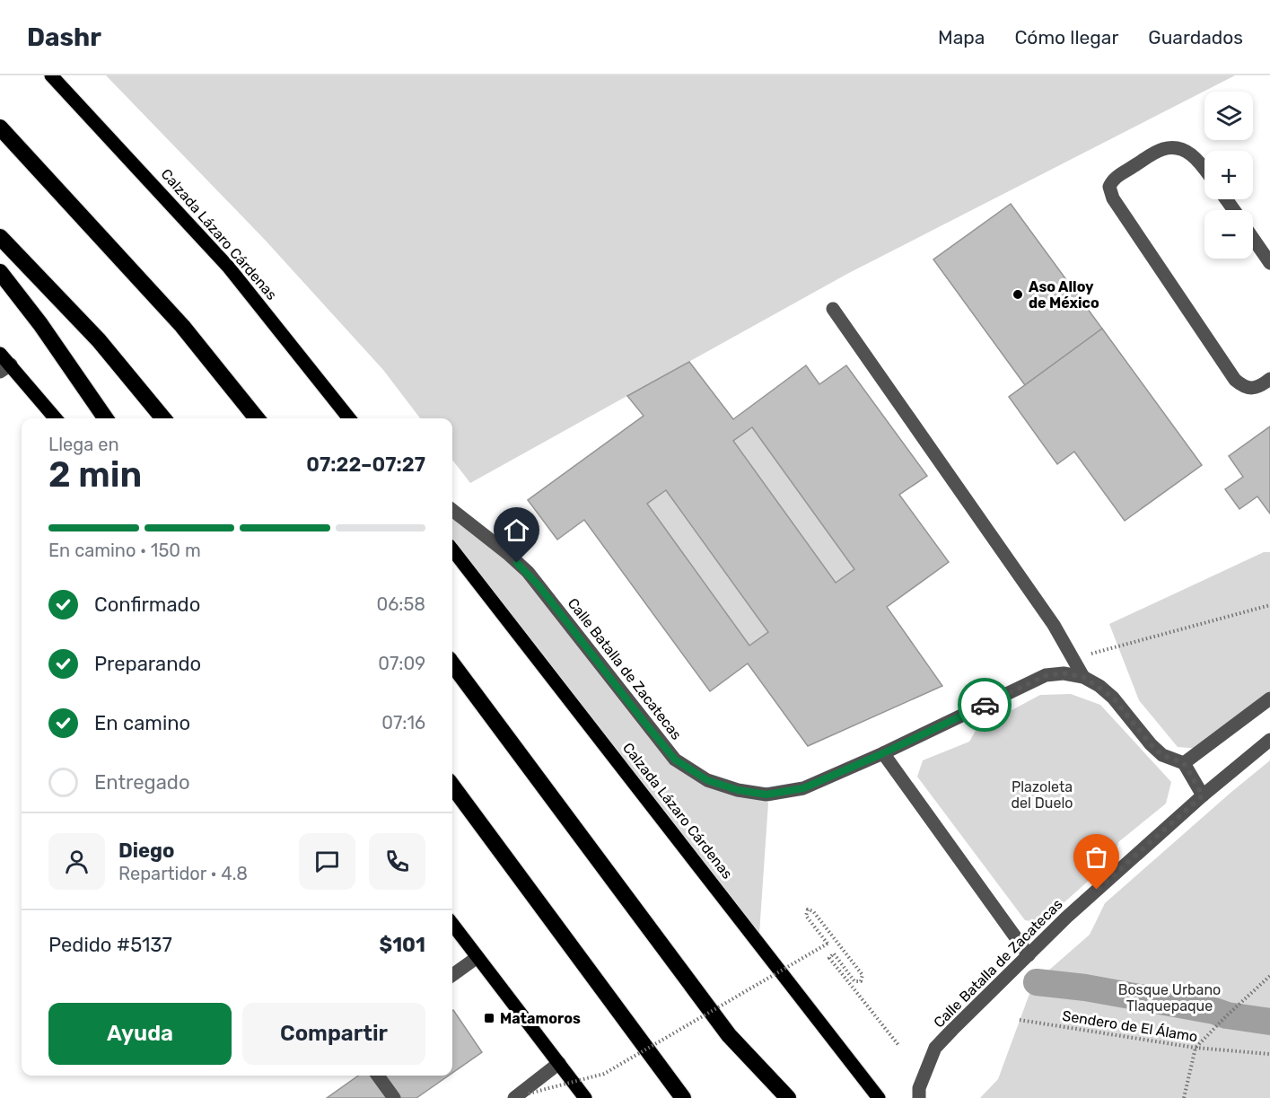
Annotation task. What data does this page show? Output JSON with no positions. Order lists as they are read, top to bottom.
{
  "streets": {
    "main road": ["Calzada Lázaro Cárdenas"],
    "street": ["Calle Batalla de Zacatecas"],
    "path": ["Sendero de El Álamo"]
  },
  "parks": ["Plazoleta del Duelo", "Bosque Urbano Tlaquepaque"],
  "places": {
    "other": ["Aso Alloy de México"],
    "transit": ["Matamoros"]
  },
  "page": {
    "header": "Dashr",
    "nav": ["Mapa", "Cómo llegar", "Guardados"],
    "map_buttons": ["+", "−"],
    "heading": ["2 min", "Llega en", "07:22–07:27"],
    "panel": [
      "Diego",
      "Repartidor · 4.8",
      "Pedido #5137",
      "$101"
    ],
    "bar": "En camino · 150 m",
    "list": [
      ["Confirmado", "06:58"],
      ["Preparando", "07:09"],
      ["En camino", "07:16"],
      "Entregado"
    ],
    "buttons": ["Ayuda", "Compartir"]
  }
}
